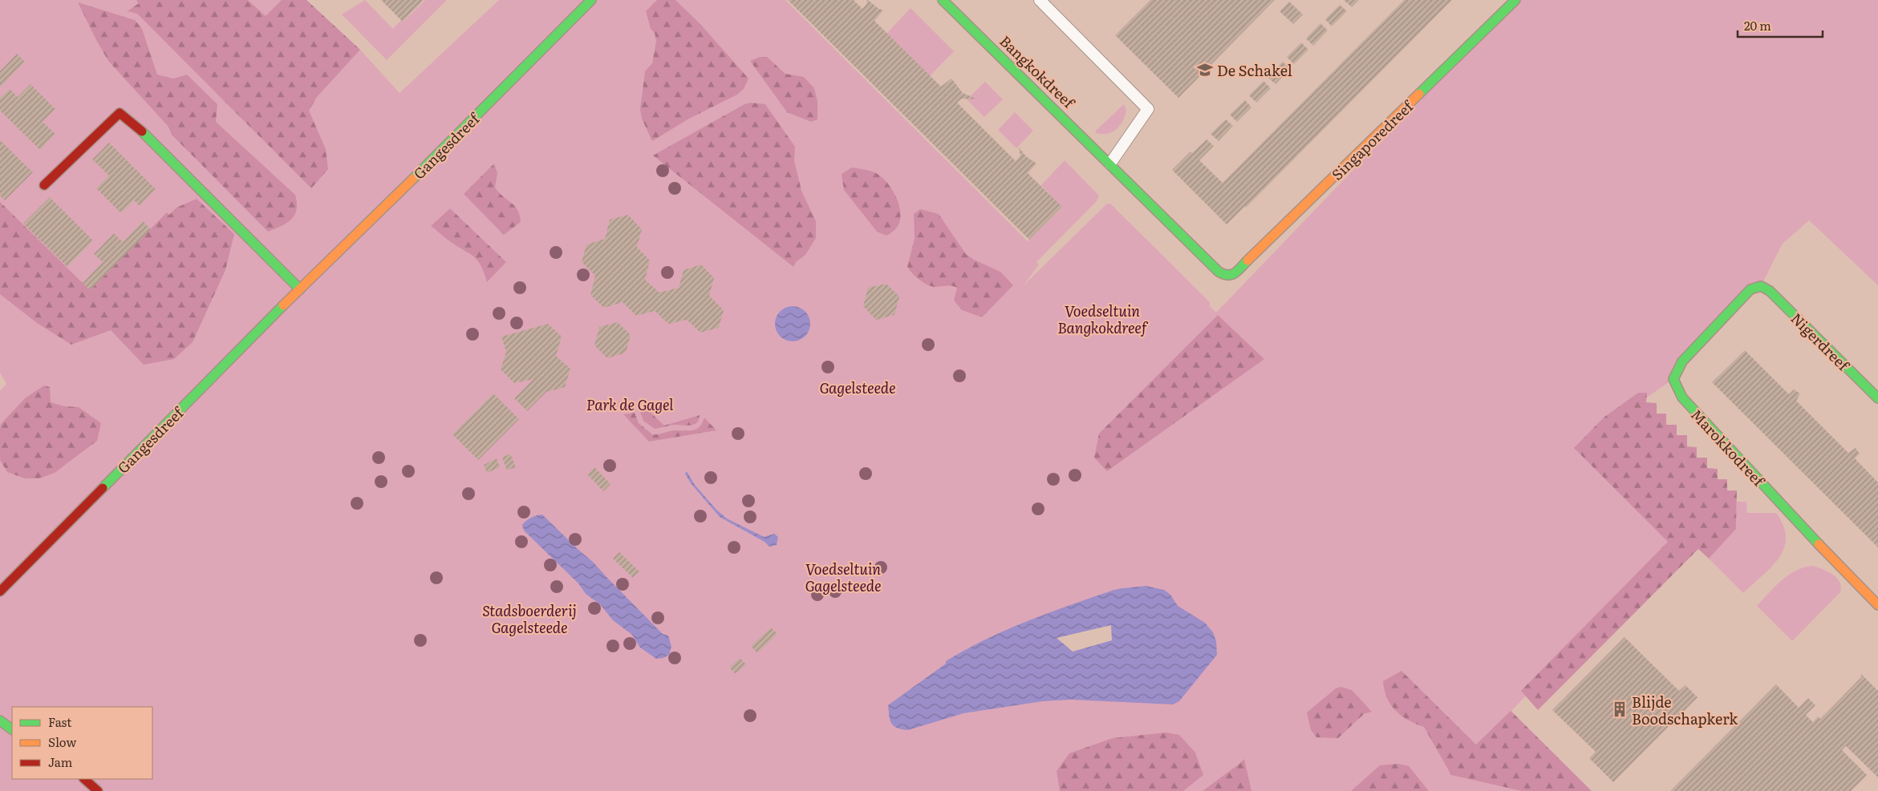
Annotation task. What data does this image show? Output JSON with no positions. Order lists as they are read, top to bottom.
{
  "streets": {
    "street": [
      "Bangkokdreef",
      "Singaporedreef",
      "Gangesdreef",
      "Nigerdreef",
      "Marokkodreef"
    ]
  },
  "crossings": [
    ["Bangkokdreef", "Singaporedreef"],
    ["Nigerdreef", "Marokkodreef"]
  ],
  "parks": [
    "Voedseltuin Bangkokdreef",
    "Gagelsteede",
    "Park de Gagel",
    "Voedseltuin Gagelsteede",
    "Stadsboerderij Gagelsteede"
  ],
  "places": {
    "school or university": ["De Schakel"],
    "building": ["Blijde Boodschapkerk"]
  },
  "legend": ["Fast", "Slow", "Jam"],
  "scale_bar": "20 m"
}
